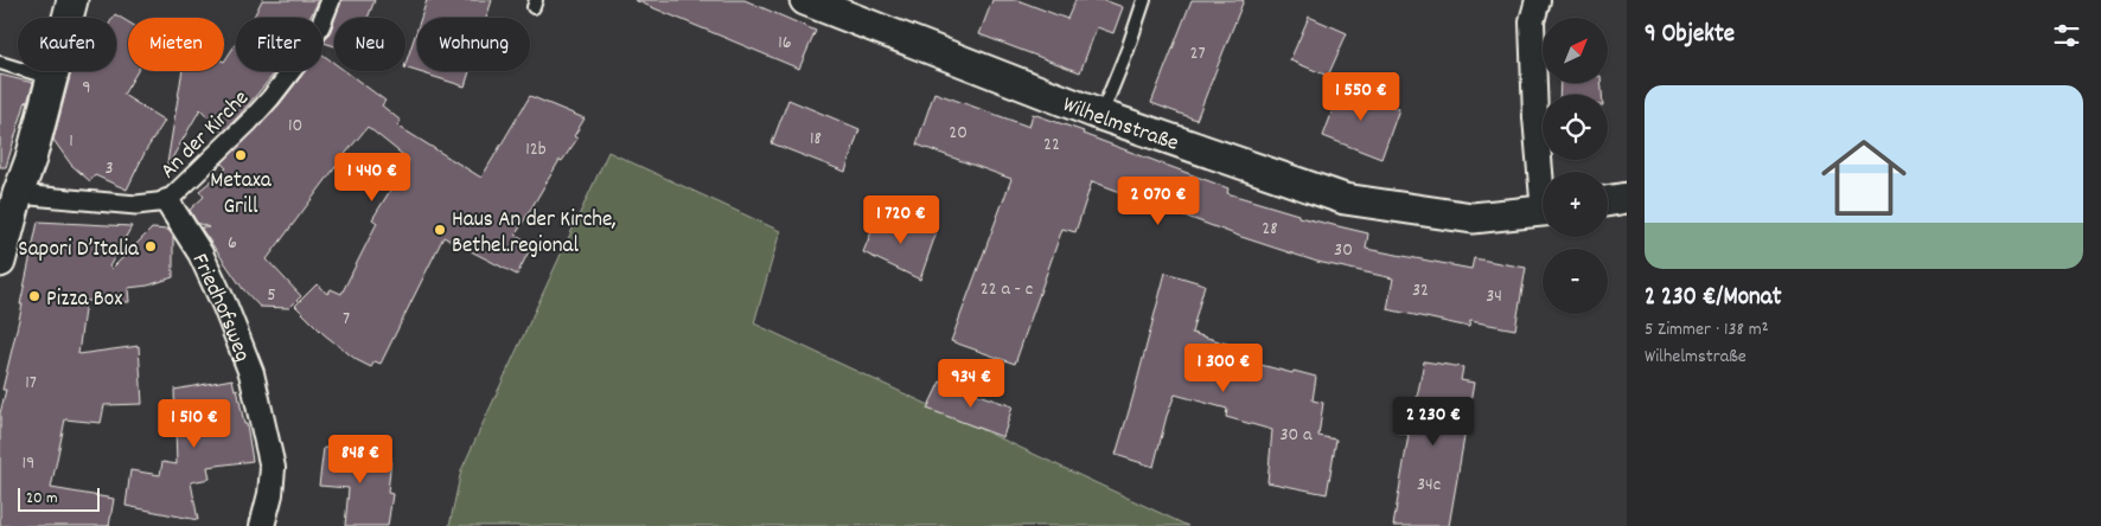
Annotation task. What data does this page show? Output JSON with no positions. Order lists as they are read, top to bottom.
{
  "streets": {
    "street": ["Wilhelmstraße", "An der Kirche", "Friedhofsweg"]
  },
  "crossings": [
    ["An der Kirche", "Friedhofsweg"]
  ],
  "places": [
    "Metaxa Grill",
    "Haus An der Kirche, Bethel.regional",
    "Sapori D’Italia",
    "Pizza Box"
  ],
  "house_numbers": [
    "16",
    "27",
    "9",
    "10",
    "20",
    "18",
    "1",
    "22",
    "12b",
    "3",
    "28",
    "6",
    "30",
    "22 a - c",
    "32",
    "5",
    "34",
    "7",
    "17",
    "30 a",
    "19",
    "34c"
  ],
  "scale_bar": "20 m",
  "north": "top right",
  "page": {
    "heading": "9 Objekte",
    "map_buttons": ["+", "−"],
    "chip": [
      "Kaufen",
      "Mieten",
      "Filter",
      "Neu",
      "Wohnung"
    ],
    "list": [
      {
        "name": "2 230 €/Monat",
        "note": "5 Zimmer · 138 m² · Wilhelmstraße"
      }
    ],
    "price": [
      "1 550 €",
      "1 440 €",
      "2 070 €",
      "1 720 €",
      "1 300 €",
      "934 €",
      "2 230 €",
      "1 510 €",
      "848 €"
    ],
    "scale": "20 m"
  }
}
